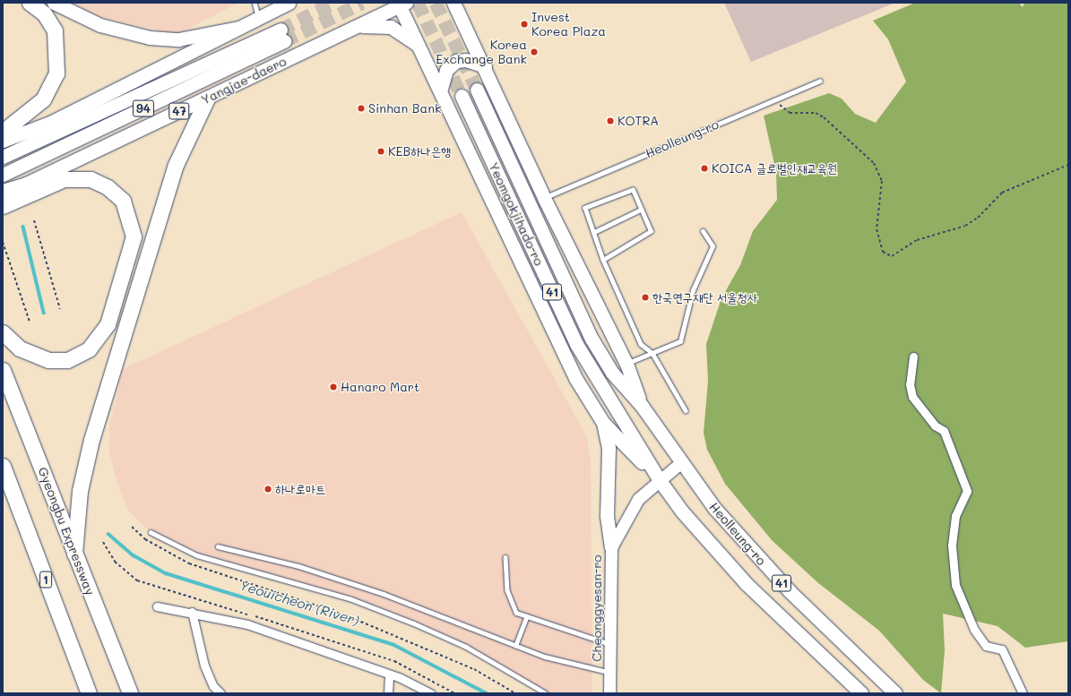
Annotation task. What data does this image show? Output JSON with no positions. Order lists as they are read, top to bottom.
{
  "streets": {
    "highway": ["Gyeongbu Expressway", "1"],
    "main road": [
      "Yangjae-daero",
      "94",
      "47",
      "Heolleung-ro",
      "Yeomgokjihado-ro",
      "41",
      "Cheonggyesan-ro"
    ]
  },
  "crossings": [
    ["Heolleung-ro", "Yeomgokjihado-ro"],
    ["Heolleung-ro", "Cheonggyesan-ro"],
    ["Yeomgokjihado-ro", "41"],
    ["Yeomgokjihado-ro", "Cheonggyesan-ro"],
    ["41", "Cheonggyesan-ro"]
  ],
  "water": ["Yeouicheon (River)"],
  "places": [
    "Invest Korea Plaza",
    "Korea Exchange Bank",
    "Sinhan Bank",
    "KOTRA",
    "KEB하나은행",
    "KOICA 글로벌인재교육원",
    "한국연구재단 서울청사",
    "Hanaro Mart",
    "하나로마트"
  ]
}
